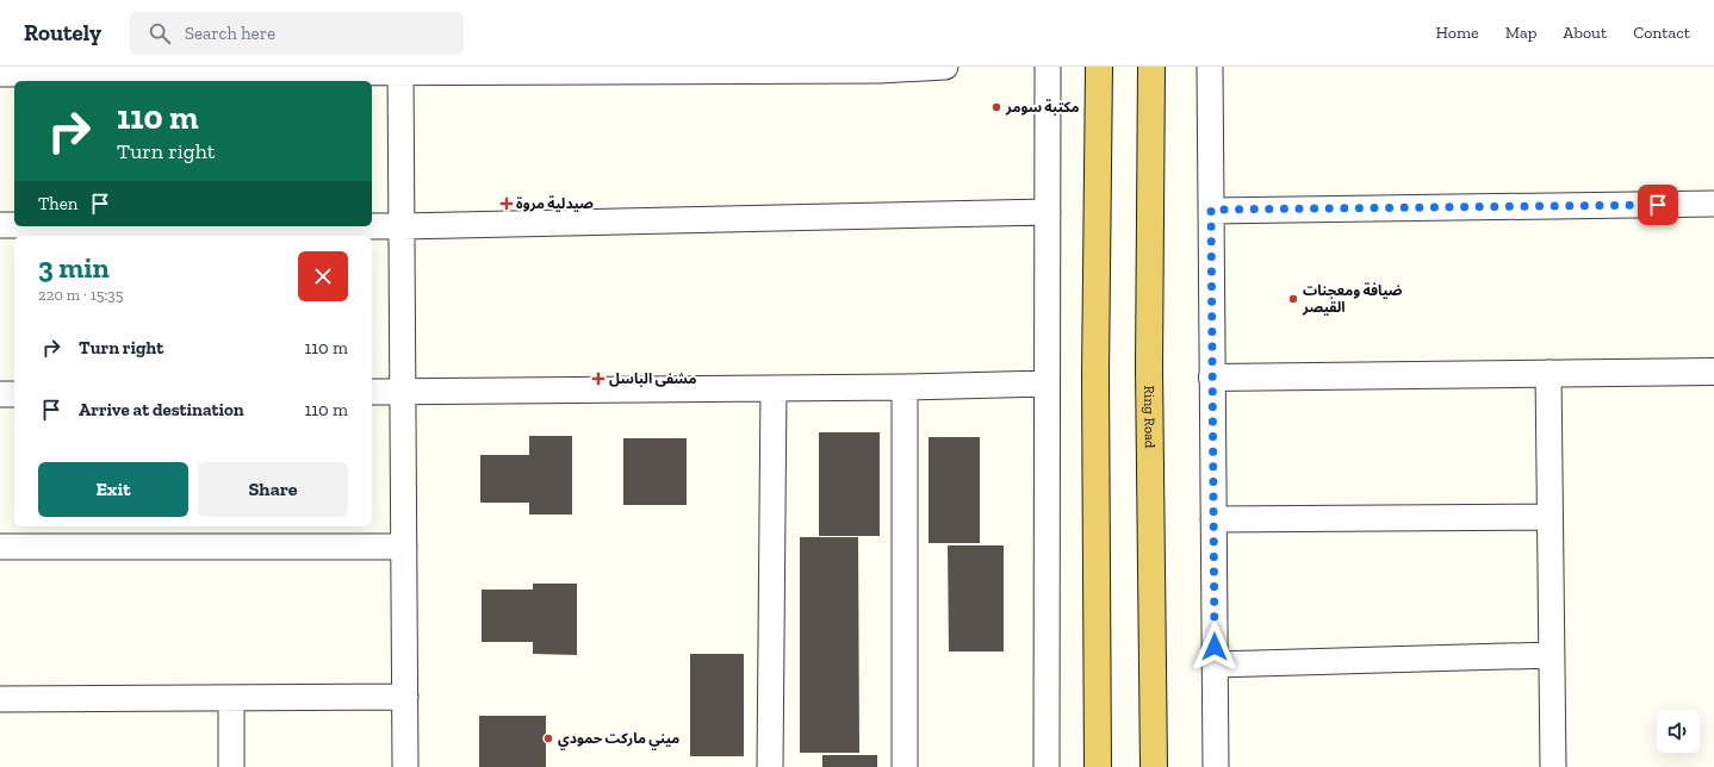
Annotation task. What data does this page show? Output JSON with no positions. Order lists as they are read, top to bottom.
{
  "streets": {
    "highway": ["Ring Road"]
  },
  "places": {
    "other": ["مكتبة سومر", "ضيافة ومعجنات القيصر", "ميني ماركت حمودي"],
    "health": ["صيدلية مروة", "مشفى الباسل"]
  },
  "page": {
    "header": "Routely",
    "search": "Search here",
    "nav": [
      "Home",
      "Map",
      "About",
      "Contact"
    ],
    "turn": ["110 m", "Turn right"],
    "then": "Then",
    "heading": ["3 min", "220 m · 15:35"],
    "list": [
      {
        "name": "Turn right",
        "value": "110 m"
      },
      {
        "name": "Arrive at destination",
        "value": "110 m"
      }
    ],
    "buttons": ["Exit", "Share"]
  }
}
